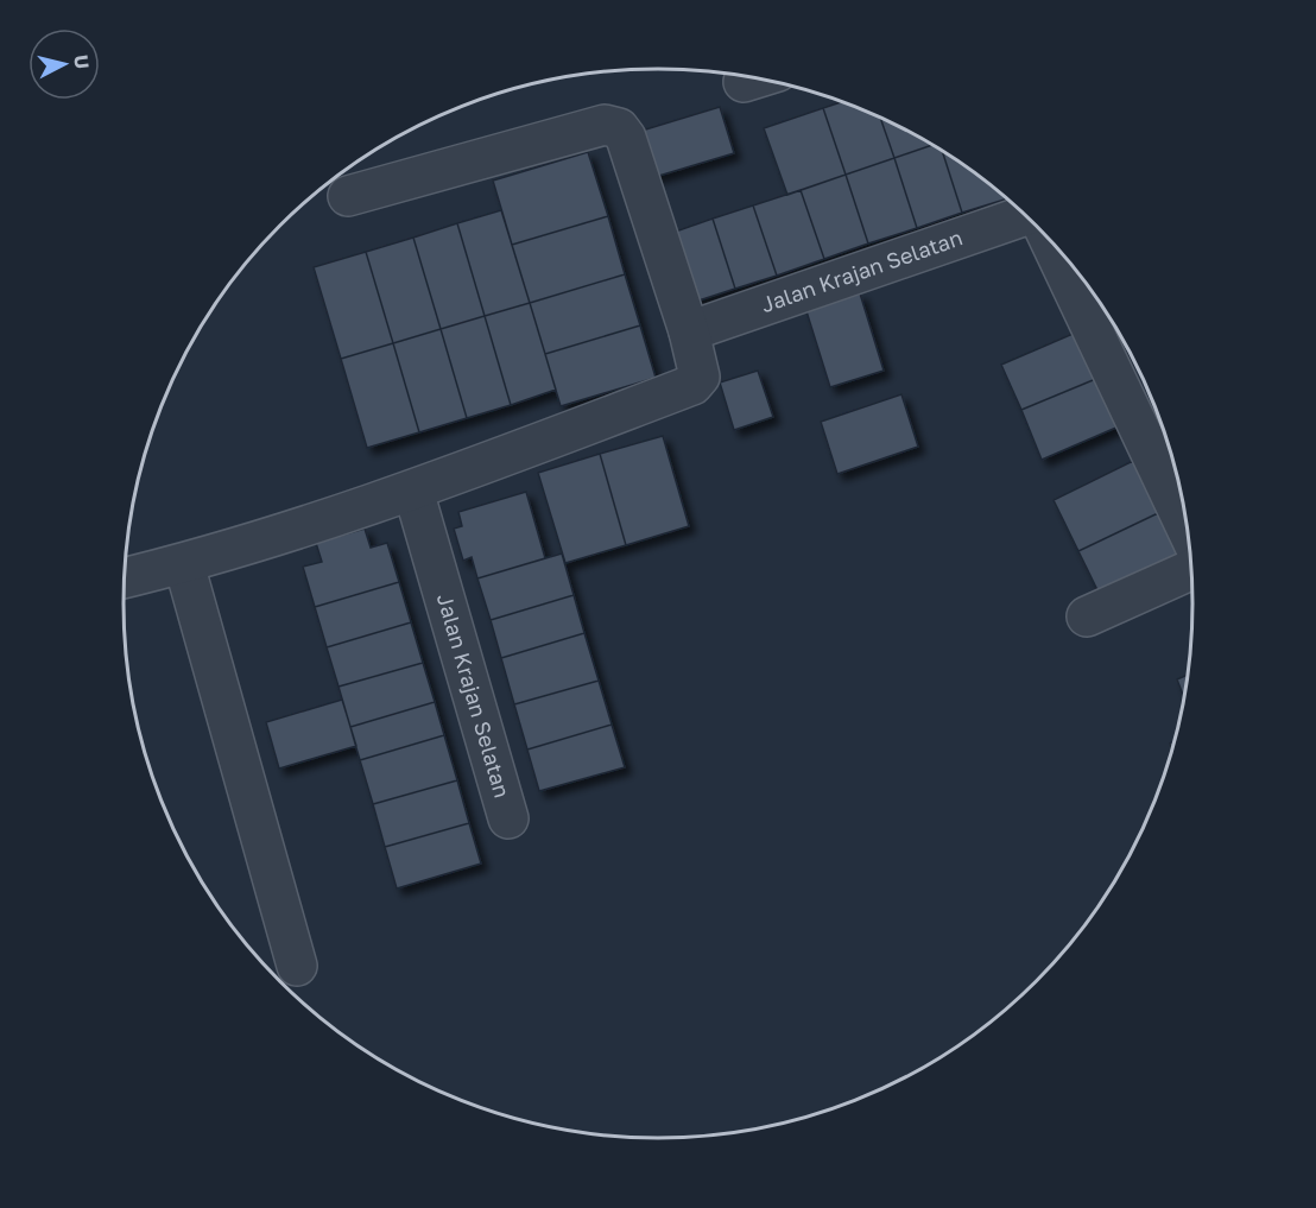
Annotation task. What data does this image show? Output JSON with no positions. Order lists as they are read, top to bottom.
{
  "streets": {
    "street": ["Jalan Krajan Selatan"]
  },
  "north": "right"
}
